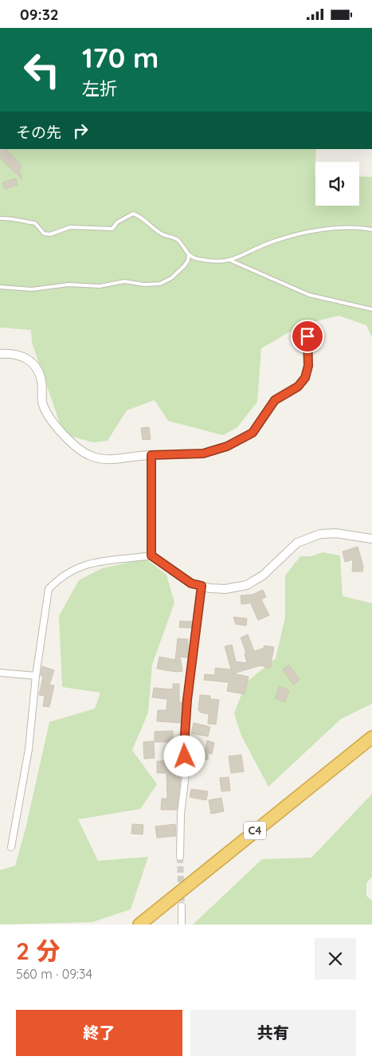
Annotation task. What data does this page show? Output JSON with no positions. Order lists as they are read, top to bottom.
{
  "streets": {
    "highway": ["C4"]
  },
  "page": {
    "status": "09:32",
    "turn": ["170 m", "左折"],
    "then": "その先",
    "heading": ["2 分", "560 m · 09:34"],
    "buttons": ["終了", "共有"]
  }
}
